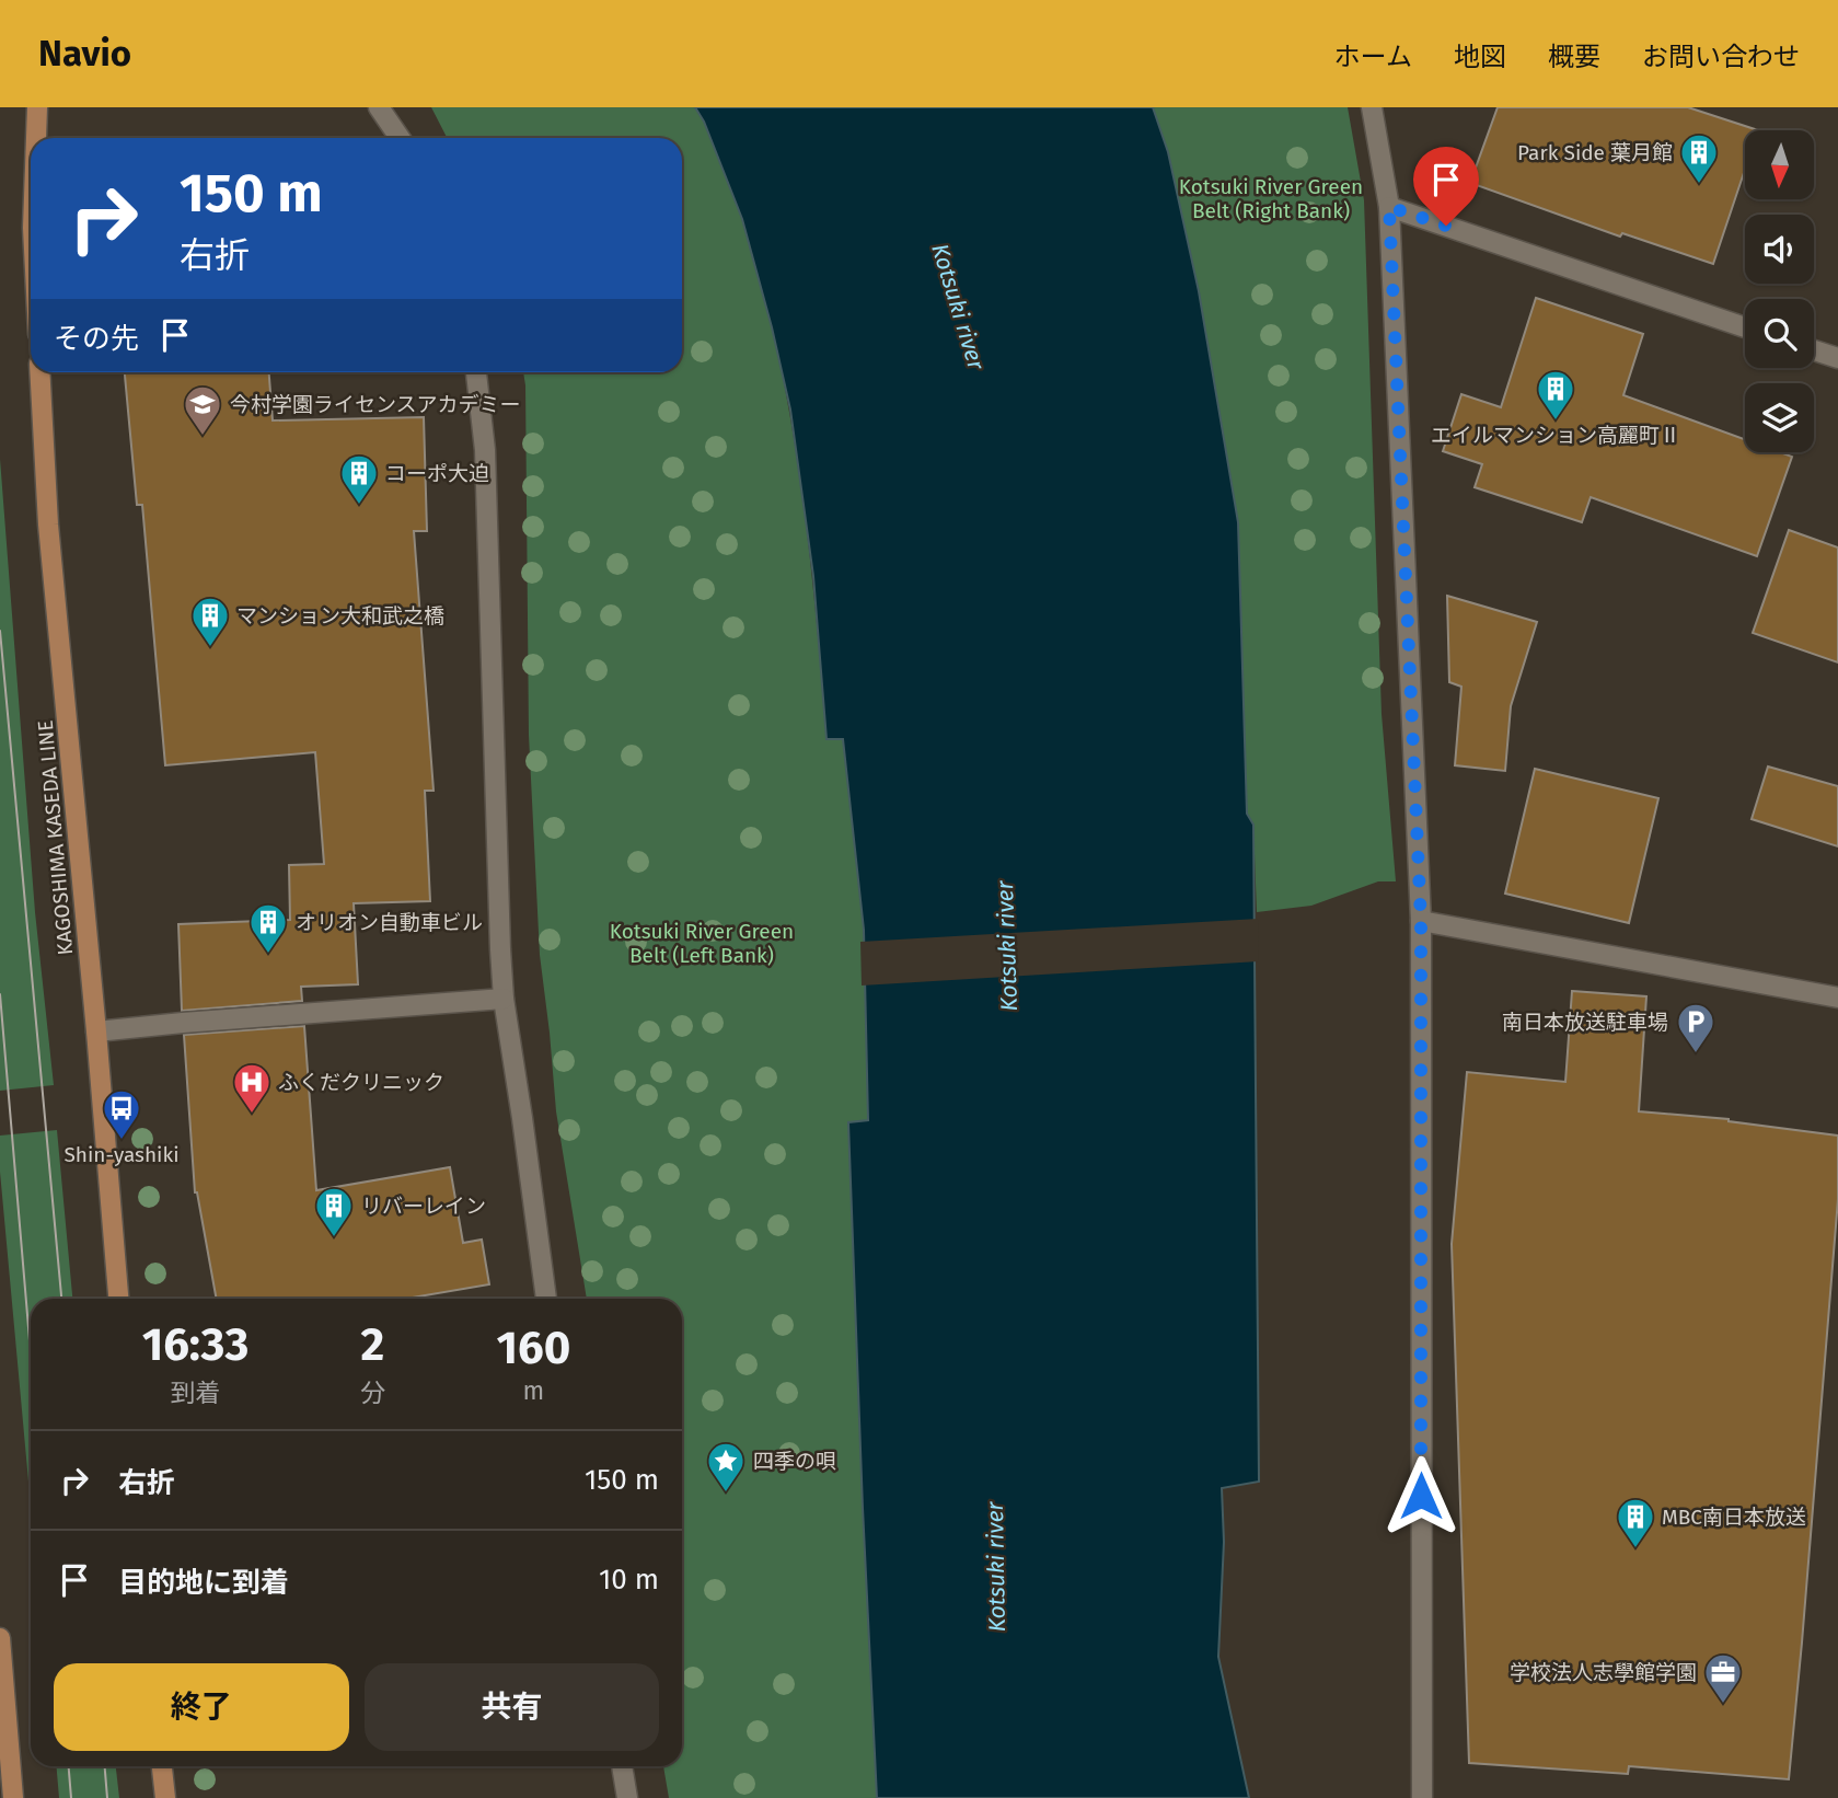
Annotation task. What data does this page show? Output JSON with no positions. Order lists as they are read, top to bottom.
{
  "streets": {
    "main road": ["KAGOSHIMA KASEDA LINE"]
  },
  "water": ["Kotsuki river"],
  "parks": ["Kotsuki River Green Belt (Right Bank)", "Kotsuki River Green Belt (Left Bank)"],
  "places": {
    "building": [
      "Park Side 葉月館",
      "エイルマンション高麗町Ⅱ",
      "コーポ大迫",
      "マンション大和武之橋",
      "オリオン自動車ビル",
      "リバーレイン",
      "MBC南日本放送"
    ],
    "school or university": ["今村学園ライセンスアカデミー"],
    "parking": ["南日本放送駐車場"],
    "hospital": ["ふくだクリニック"],
    "bus stop": ["Shin-yashiki"],
    "place": ["四季の唄"],
    "office": ["学校法人志學館学園"]
  },
  "north": "bottom",
  "page": {
    "header": "Navio",
    "nav": [
      "ホーム",
      "地図",
      "概要",
      "お問い合わせ"
    ],
    "turn": ["150 m", "右折"],
    "then": "その先",
    "eta": [
      "16:33",
      "到着",
      "2",
      "分",
      "160",
      "m"
    ],
    "list": [
      {
        "name": "右折",
        "value": "150 m"
      },
      {
        "name": "目的地に到着",
        "value": "10 m"
      }
    ],
    "buttons": ["終了", "共有"]
  }
}
